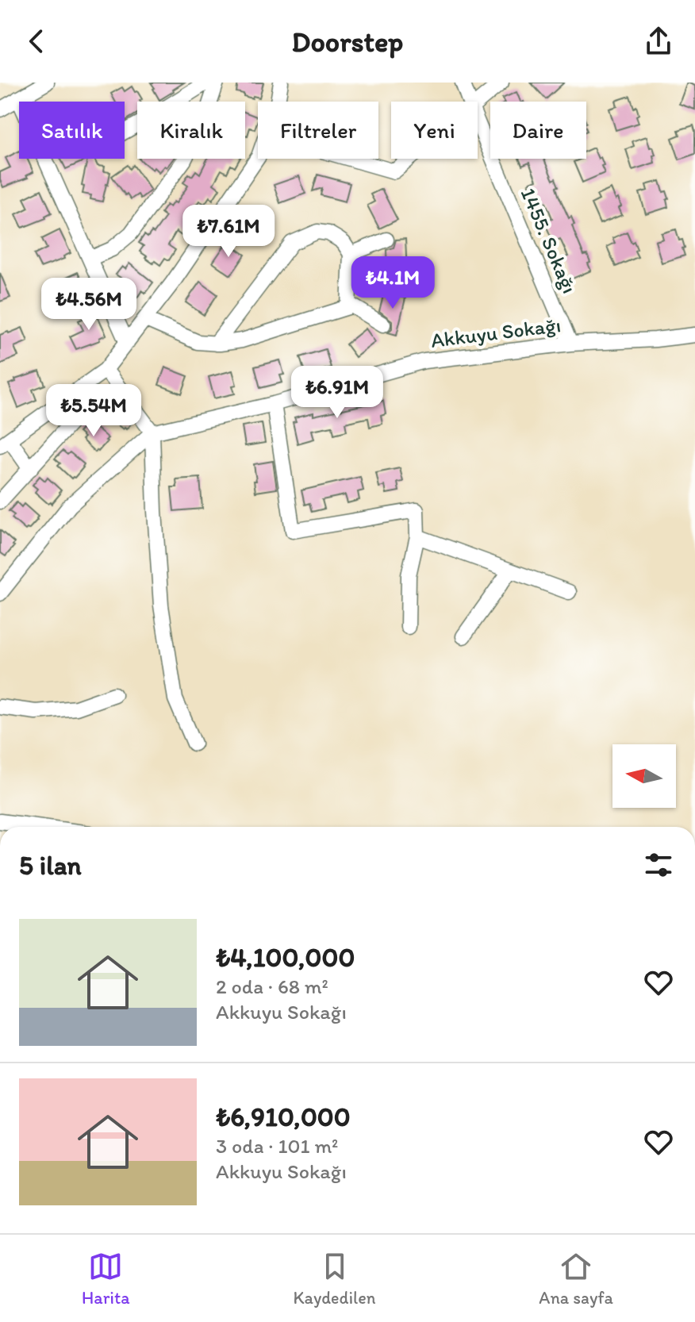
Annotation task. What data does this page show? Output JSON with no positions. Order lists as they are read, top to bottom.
{
  "streets": {
    "street": ["1455. Sokağı", "Akkuyu Sokağı"]
  },
  "crossings": [
    ["1455. Sokağı", "Akkuyu Sokağı"]
  ],
  "north": "left",
  "page": {
    "header": "Doorstep",
    "chip": [
      "Satılık",
      "Kiralık",
      "Filtreler",
      "Yeni",
      "Daire"
    ],
    "price": [
      "₺7.61M",
      "₺4.1M",
      "₺4.56M",
      "₺6.91M",
      "₺5.54M"
    ],
    "heading": "5 ilan",
    "list": [
      {
        "name": "₺4,100,000",
        "note": "2 oda · 68 m² · Akkuyu Sokağı"
      },
      {
        "name": "₺6,910,000",
        "note": "3 oda · 101 m² · Akkuyu Sokağı"
      }
    ],
    "tabs": ["Harita", "Kaydedilen", "Ana sayfa"]
  }
}
